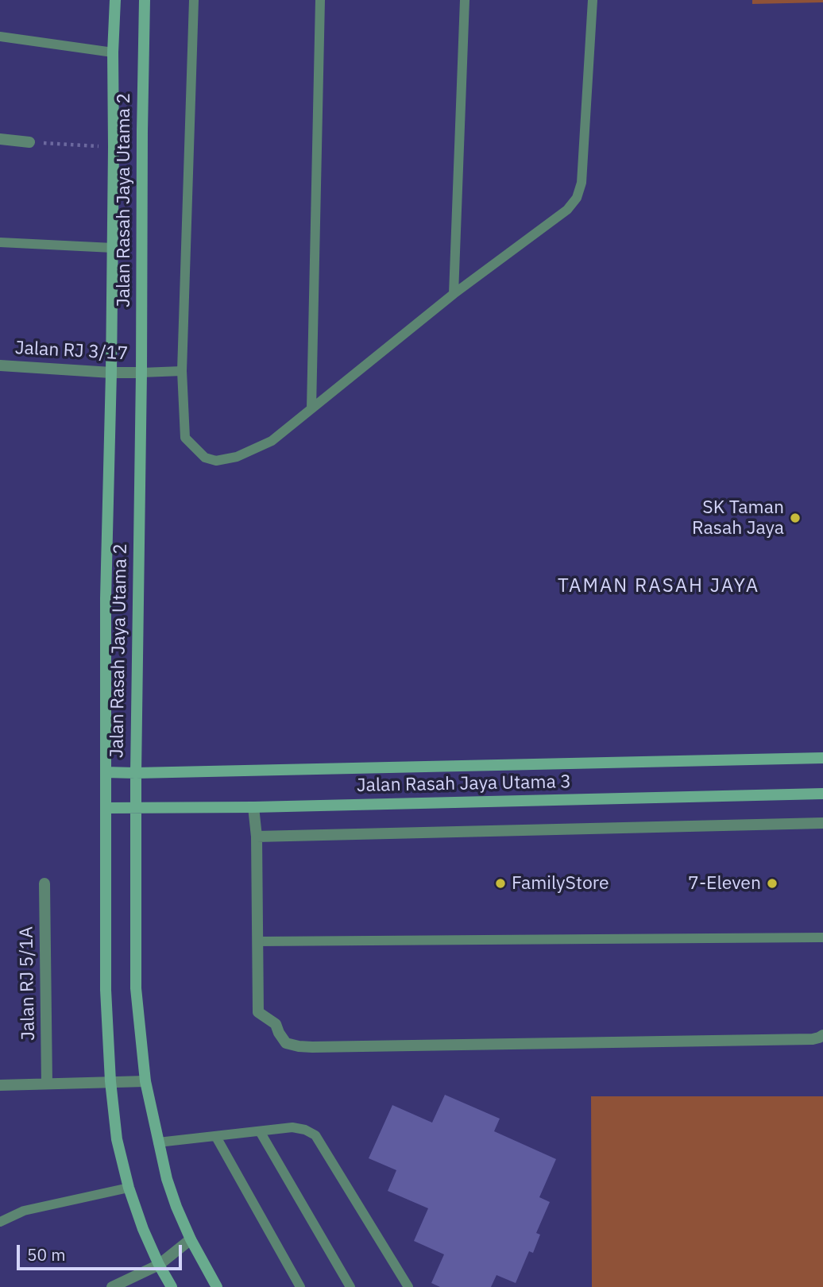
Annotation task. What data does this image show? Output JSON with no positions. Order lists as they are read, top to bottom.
{
  "streets": {
    "street": [
      "Jalan Rasah Jaya Utama 2",
      "Jalan RJ 3/17",
      "Jalan Rasah Jaya Utama 3",
      "Jalan RJ 5/1A"
    ]
  },
  "crossings": [
    ["Jalan Rasah Jaya Utama 2", "Jalan RJ 3/17"],
    ["Jalan Rasah Jaya Utama 2", "Jalan Rasah Jaya Utama 3"]
  ],
  "districts": ["TAMAN RASAH JAYA"],
  "places": ["SK Taman Rasah Jaya", "FamilyStore", "7-Eleven"],
  "scale_bar": "50 m"
}
